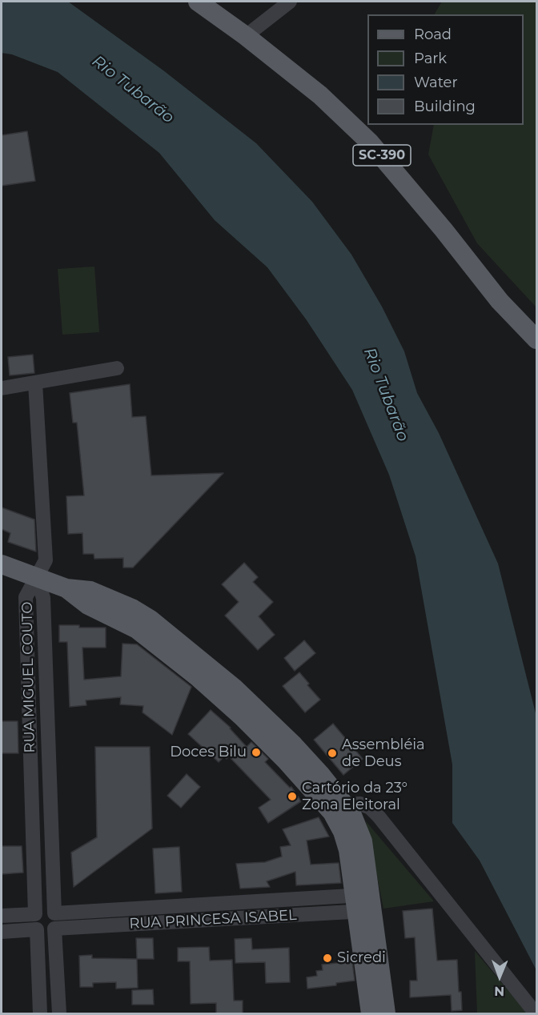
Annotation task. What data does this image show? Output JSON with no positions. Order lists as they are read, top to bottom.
{
  "streets": {
    "main road": ["SC-390"],
    "street": ["RUA MIGUEL COUTO", "RUA PRINCESA ISABEL"]
  },
  "crossings": [
    ["RUA MIGUEL COUTO", "RUA PRINCESA ISABEL"]
  ],
  "water": ["Rio Tubarão"],
  "places": [
    "Doces Bilu",
    "Assembléia de Deus",
    "Cartório da 23° Zona Eleitoral",
    "Sicredi"
  ],
  "legend": [
    "Road",
    "Park",
    "Water",
    "Building"
  ],
  "north": "bottom"
}
